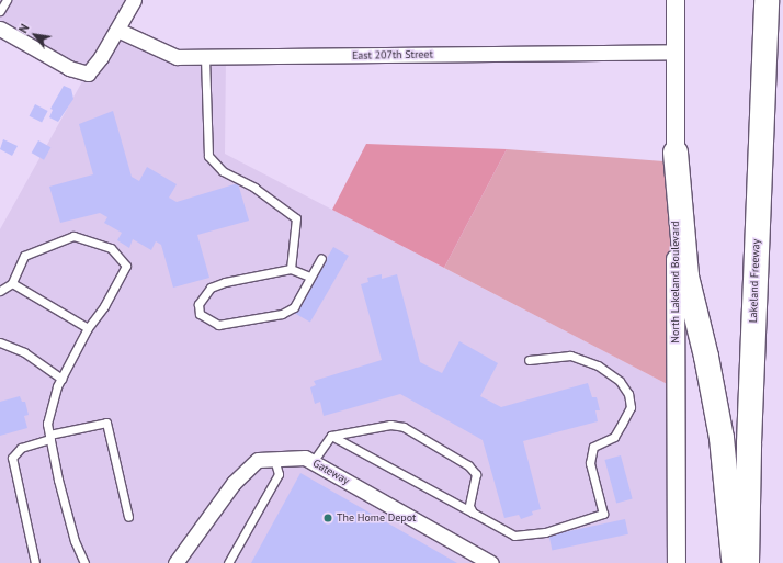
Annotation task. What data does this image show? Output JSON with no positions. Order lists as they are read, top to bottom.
{
  "streets": {
    "highway": ["Lakeland Freeway"],
    "street": ["East 207th Street", "North Lakeland Boulevard", "Gateway"]
  },
  "crossings": [
    ["East 207th Street", "North Lakeland Boulevard"]
  ],
  "places": ["The Home Depot"],
  "north": "top left"
}
